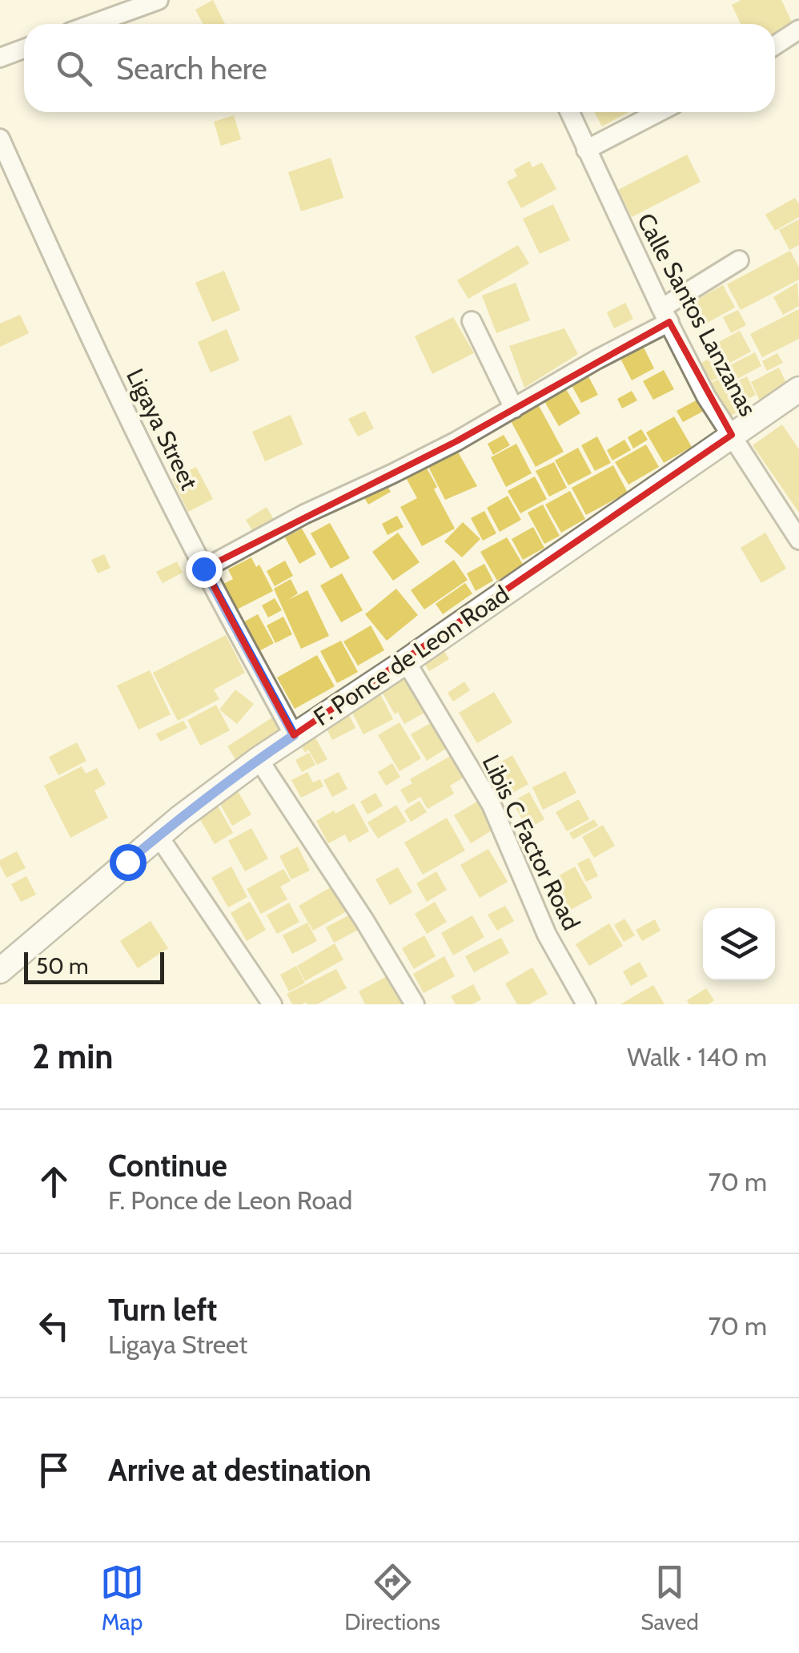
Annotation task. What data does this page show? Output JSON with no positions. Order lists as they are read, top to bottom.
{
  "streets": {
    "street": [
      "Calle Santos Lanzanas",
      "Ligaya Street",
      "F. Ponce de Leon Road",
      "Libis C Factor Road"
    ]
  },
  "crossings": [
    ["Calle Santos Lanzanas", "F. Ponce de Leon Road"],
    ["Ligaya Street", "F. Ponce de Leon Road"],
    ["F. Ponce de Leon Road", "Libis C Factor Road"]
  ],
  "scale_bar": "50 m",
  "page": {
    "search": "Search here",
    "scale": "50 m",
    "heading": ["2 min", "Walk · 140 m"],
    "list": [
      ["Continue", "F. Ponce de Leon Road", "70 m"],
      ["Turn left", "Ligaya Street", "70 m"],
      "Arrive at destination"
    ],
    "nav": ["Map", "Directions", "Saved"]
  }
}
